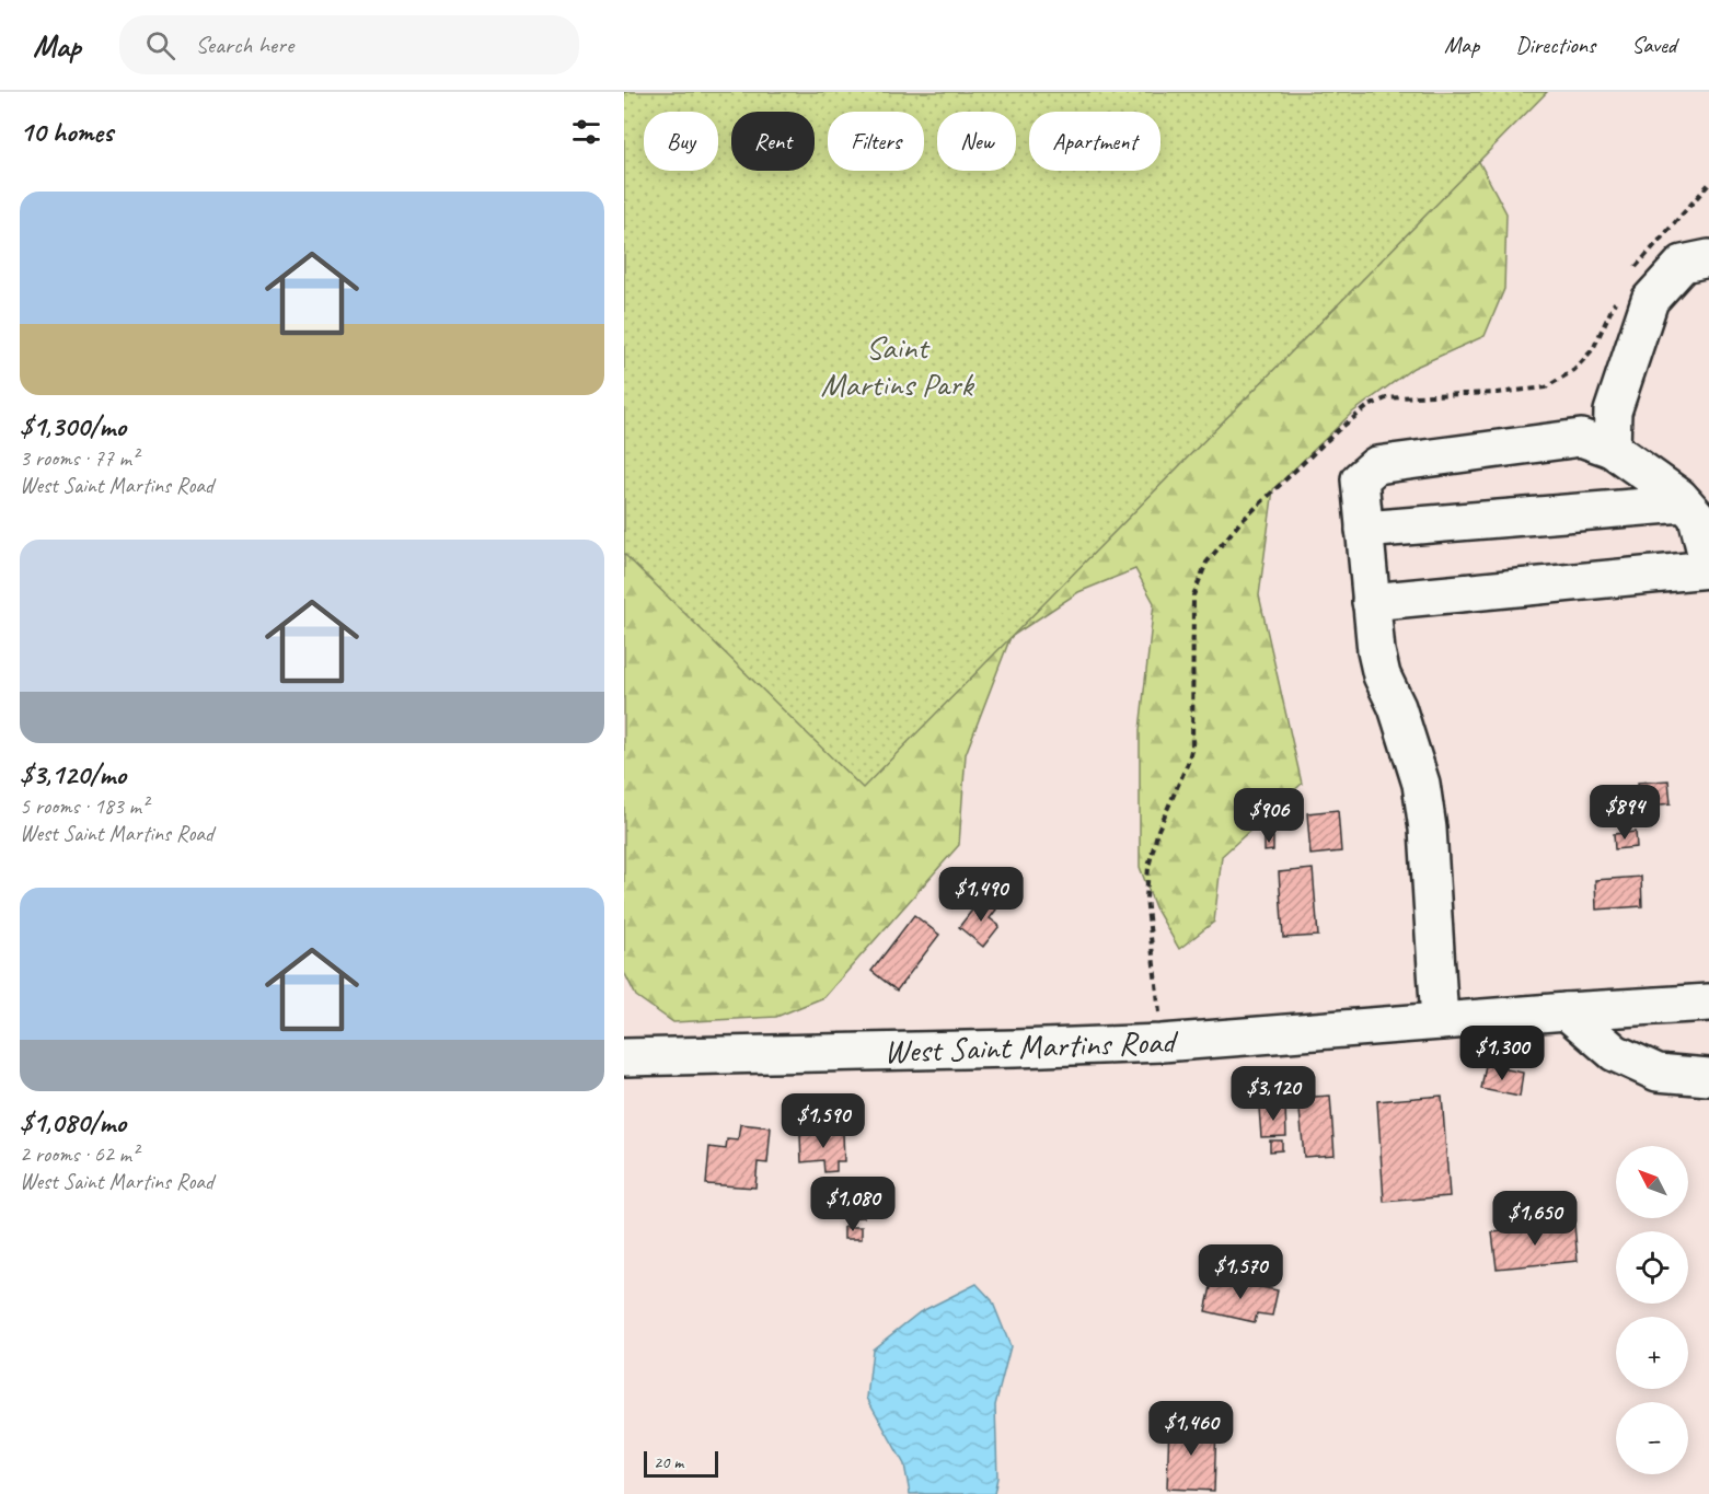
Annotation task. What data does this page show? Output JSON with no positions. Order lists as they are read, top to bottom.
{
  "streets": {
    "street": ["West Saint Martins Road"]
  },
  "parks": ["Saint Martins Park"],
  "scale_bar": "20 m",
  "north": "top left",
  "page": {
    "header": "Map",
    "search": "Search here",
    "nav": ["Map", "Directions", "Saved"],
    "heading": "10 homes",
    "chip": [
      "Buy",
      "Rent",
      "Filters",
      "New",
      "Apartment"
    ],
    "list": [
      {
        "name": "$1,300/mo",
        "note": "3 rooms · 77 m² · West Saint Martins Road"
      },
      {
        "name": "$3,120/mo",
        "note": "5 rooms · 183 m² · West Saint Martins Road"
      },
      {
        "name": "$1,080/mo",
        "note": "2 rooms · 62 m² · West Saint Martins Road"
      }
    ],
    "price": [
      "$894",
      "$906",
      "$1,490",
      "$1,300",
      "$3,120",
      "$1,590",
      "$1,080",
      "$1,650",
      "$1,570",
      "$1,460"
    ],
    "map_buttons": ["+", "−"],
    "scale": "20 m"
  }
}
